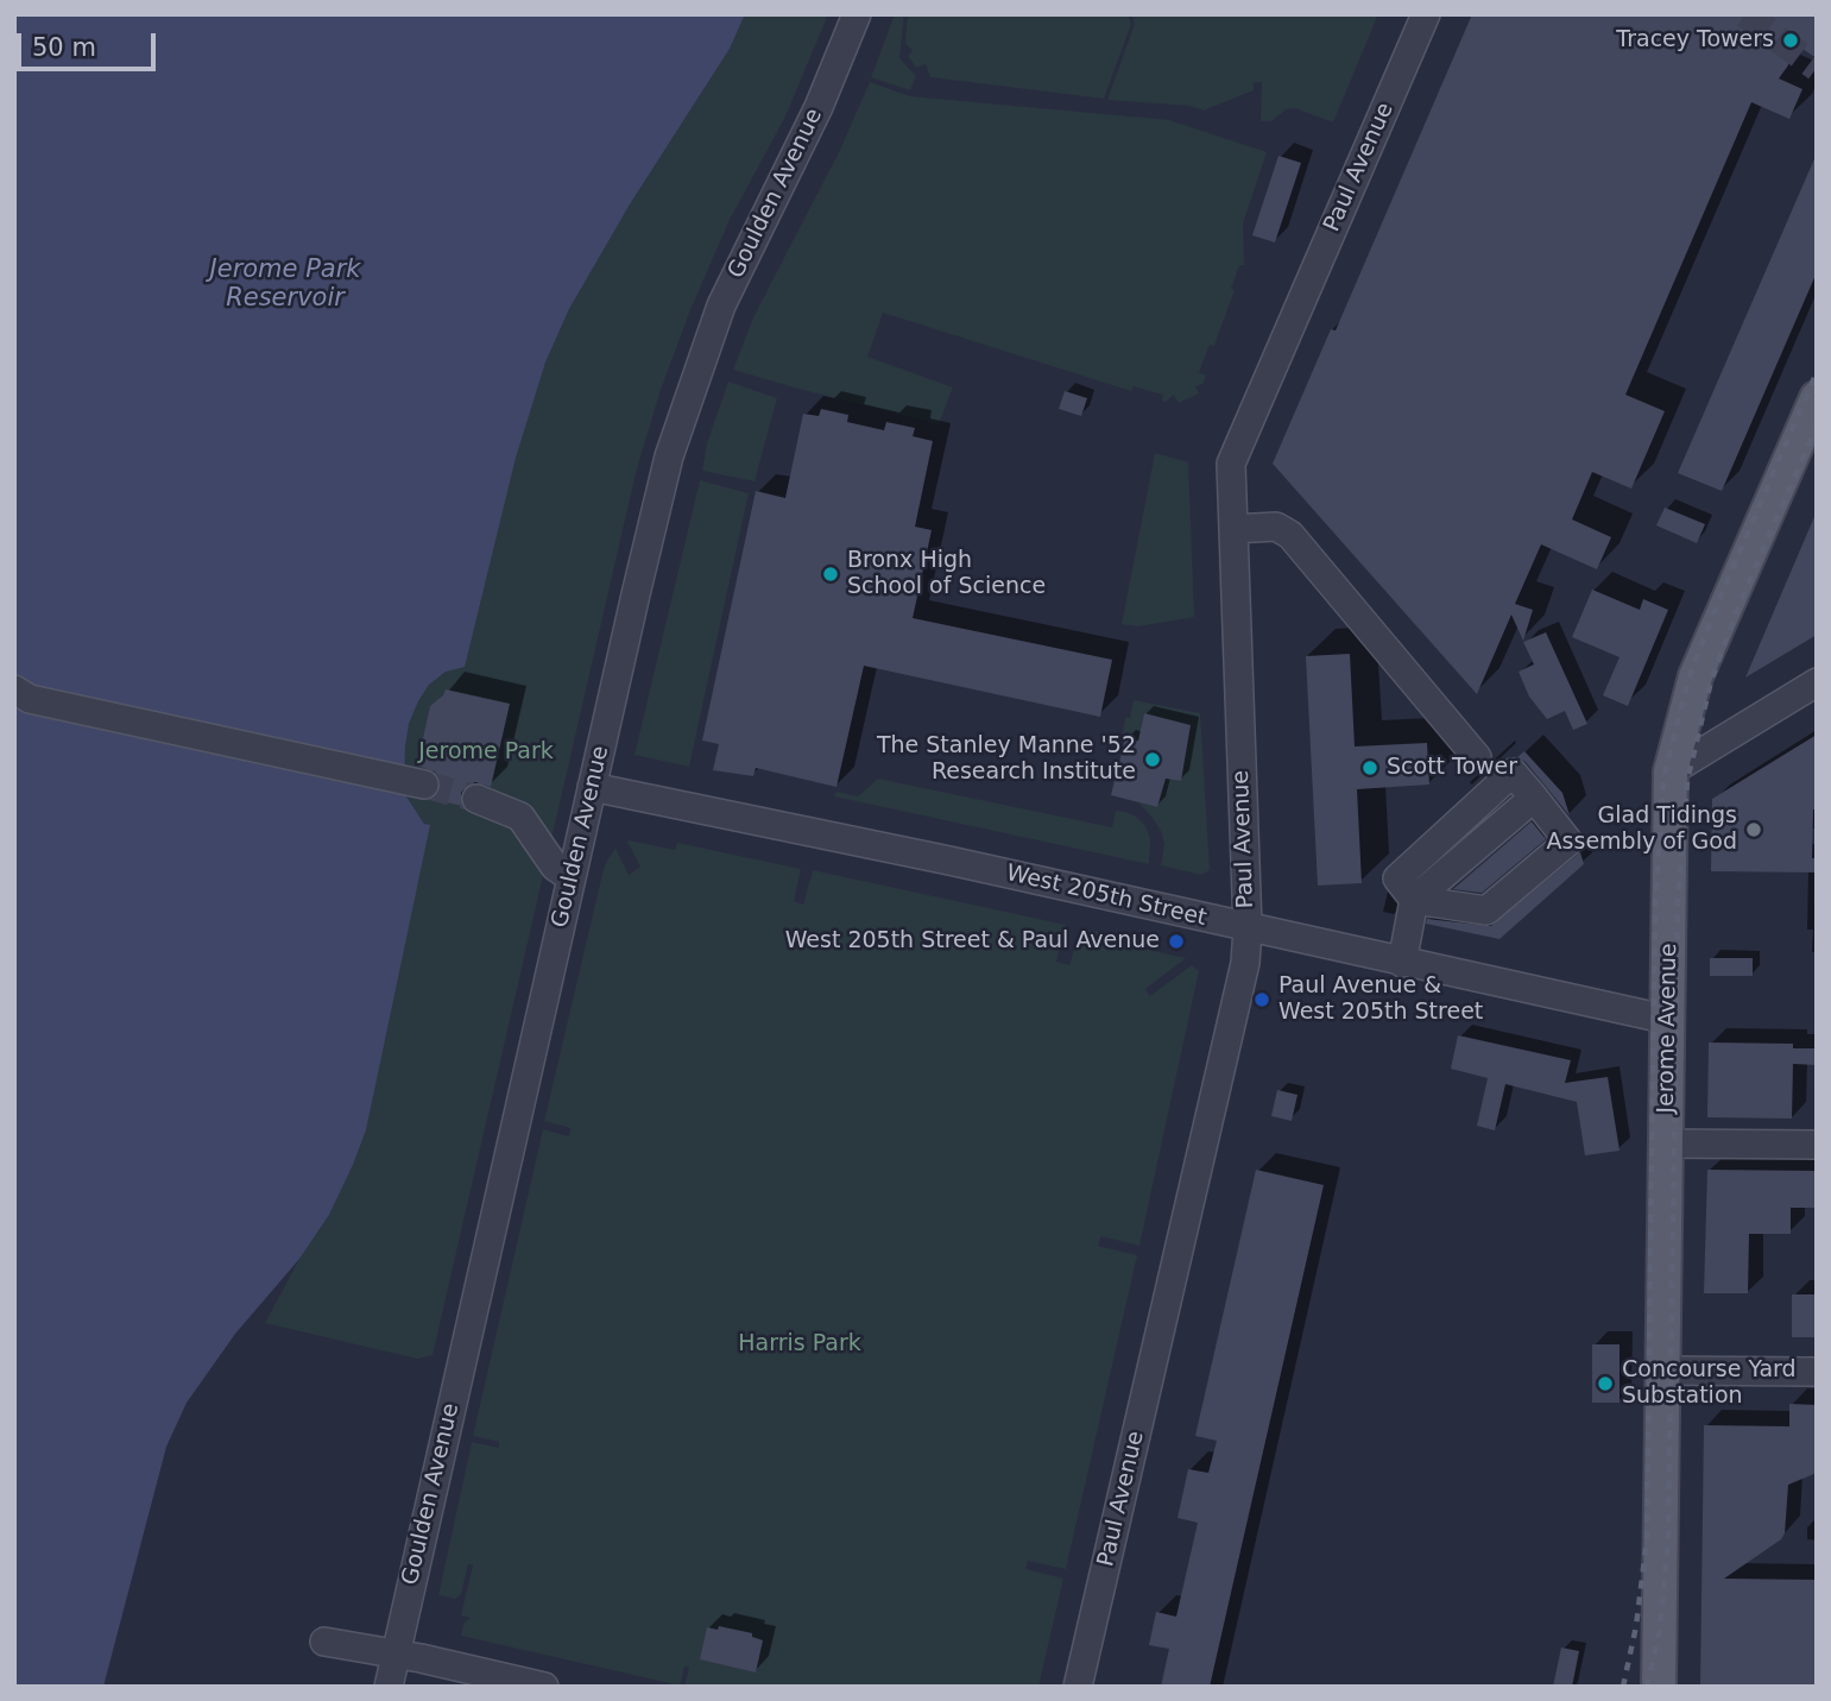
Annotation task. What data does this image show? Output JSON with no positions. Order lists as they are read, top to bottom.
{
  "streets": {
    "main road": ["Jerome Avenue"],
    "street": ["Paul Avenue", "Goulden Avenue", "West 205th Street"]
  },
  "crossings": [
    ["Paul Avenue", "West 205th Street"],
    ["Goulden Avenue", "West 205th Street"],
    ["West 205th Street", "Jerome Avenue"]
  ],
  "water": ["Jerome Park Reservoir"],
  "parks": ["Jerome Park", "Harris Park"],
  "places": [
    "Tracey Towers",
    "Bronx High School of Science",
    "The Stanley Manne '52 Research Institute",
    "Scott Tower",
    "Glad Tidings Assembly of God",
    "West 205th Street & Paul Avenue",
    "Paul Avenue & West 205th Street",
    "Concourse Yard Substation"
  ],
  "scale_bar": "50 m"
}
